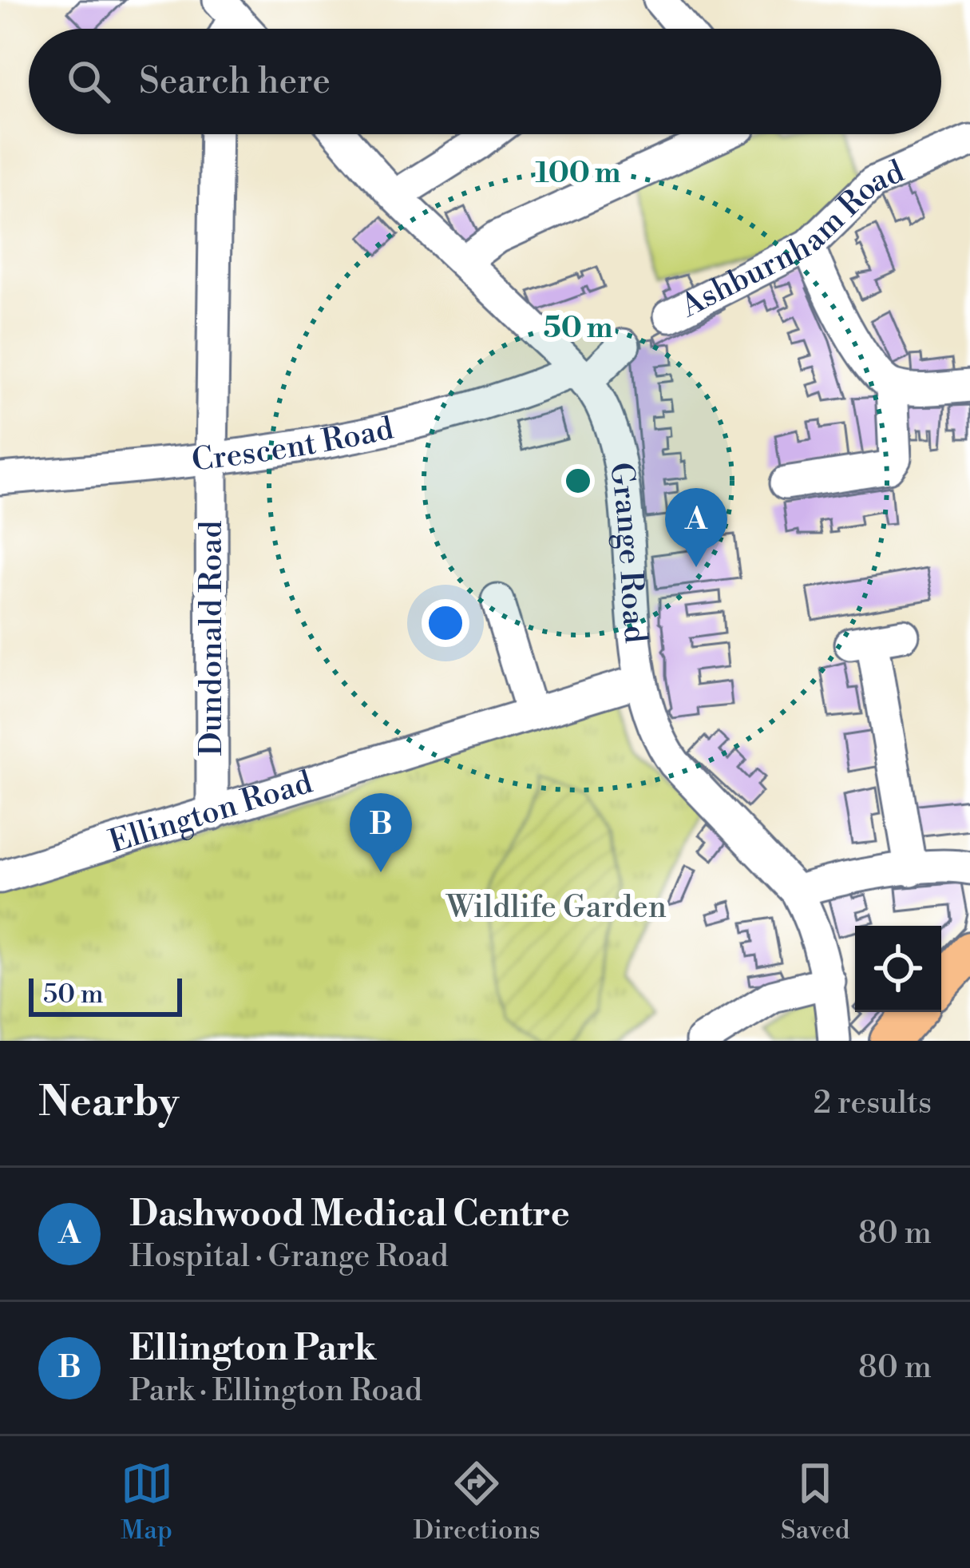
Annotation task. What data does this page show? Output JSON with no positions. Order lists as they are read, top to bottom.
{
  "streets": {
    "street": [
      "Ashburnham Road",
      "Crescent Road",
      "Grange Road",
      "Dundonald Road",
      "Ellington Road"
    ]
  },
  "crossings": [
    ["Crescent Road", "Grange Road"],
    ["Crescent Road", "Dundonald Road"],
    ["Grange Road", "Ellington Road"],
    ["Dundonald Road", "Ellington Road"]
  ],
  "parks": ["Wildlife Garden"],
  "scale_bar": "50 m",
  "page": {
    "search": "Search here",
    "pins": ["A", "B"],
    "scale": "50 m",
    "heading": ["Nearby", "2 results"],
    "list": [
      {
        "mark": "A",
        "name": "Dashwood Medical Centre",
        "note": "Hospital · Grange Road",
        "value": "80 m"
      },
      {
        "mark": "B",
        "name": "Ellington Park",
        "note": "Park · Ellington Road",
        "value": "80 m"
      }
    ],
    "nav": ["Map", "Directions", "Saved"]
  },
  "rings": ["100 m", "50 m"]
}
